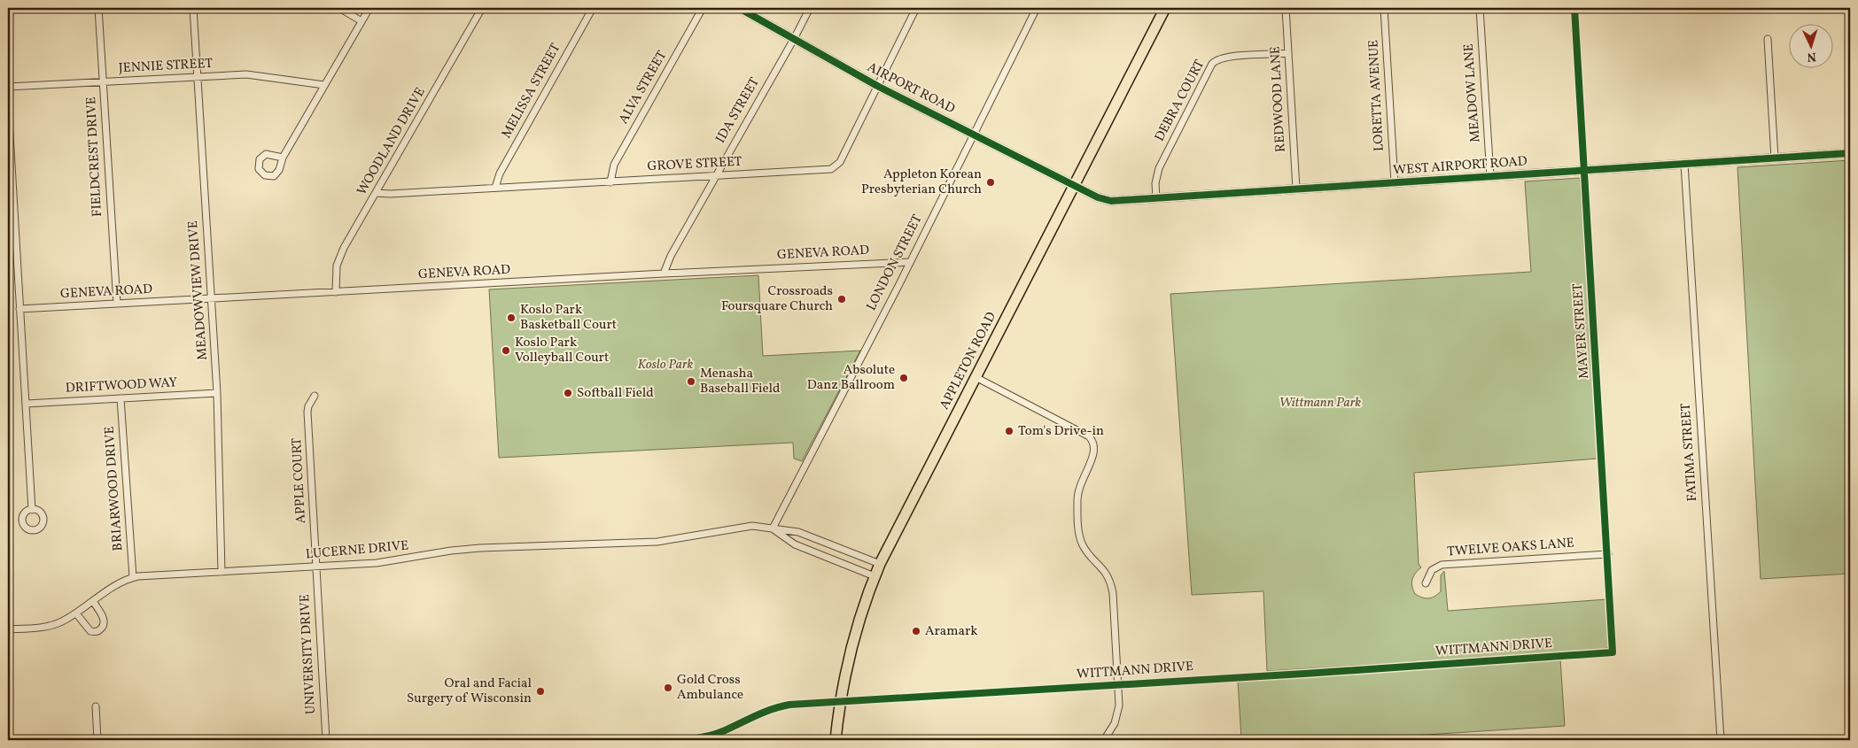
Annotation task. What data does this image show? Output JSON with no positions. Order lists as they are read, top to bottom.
{
  "streets": {
    "main road": ["APPLETON ROAD"],
    "street": [
      "JENNIE STREET",
      "ALVA STREET",
      "AIRPORT ROAD",
      "MELISSA STREET",
      "MEADOW LANE",
      "LORETTA AVENUE",
      "REDWOOD LANE",
      "DEBRA COURT",
      "IDA STREET",
      "WOODLAND DRIVE",
      "FIELDCREST DRIVE",
      "GROVE STREET",
      "WEST AIRPORT ROAD",
      "GENEVA ROAD",
      "LONDON STREET",
      "MEADOWVIEW DRIVE",
      "MAYER STREET",
      "DRIFTWOOD WAY",
      "FATIMA STREET",
      "APPLE COURT",
      "BRIARWOOD DRIVE",
      "TWELVE OAKS LANE",
      "LUCERNE DRIVE",
      "WITTMANN DRIVE",
      "UNIVERSITY DRIVE"
    ]
  },
  "crossings": [
    ["JENNIE STREET", "FIELDCREST DRIVE"],
    ["JENNIE STREET", "MEADOWVIEW DRIVE"],
    ["ALVA STREET", "GROVE STREET"],
    ["AIRPORT ROAD", "IDA STREET"],
    ["AIRPORT ROAD", "GROVE STREET"],
    ["AIRPORT ROAD", "WEST AIRPORT ROAD"],
    ["AIRPORT ROAD", "LONDON STREET"],
    ["AIRPORT ROAD", "APPLETON ROAD"],
    ["MELISSA STREET", "GROVE STREET"],
    ["MEADOW LANE", "WEST AIRPORT ROAD"],
    ["LORETTA AVENUE", "WEST AIRPORT ROAD"],
    ["REDWOOD LANE", "DEBRA COURT"],
    ["REDWOOD LANE", "WEST AIRPORT ROAD"],
    ["DEBRA COURT", "WEST AIRPORT ROAD"],
    ["IDA STREET", "GROVE STREET"],
    ["IDA STREET", "GENEVA ROAD"],
    ["WOODLAND DRIVE", "GROVE STREET"],
    ["WOODLAND DRIVE", "GENEVA ROAD"],
    ["FIELDCREST DRIVE", "GENEVA ROAD"],
    ["WEST AIRPORT ROAD", "MAYER STREET"],
    ["WEST AIRPORT ROAD", "APPLETON ROAD"],
    ["WEST AIRPORT ROAD", "FATIMA STREET"],
    ["GENEVA ROAD", "LONDON STREET"],
    ["GENEVA ROAD", "MEADOWVIEW DRIVE"],
    ["LONDON STREET", "LUCERNE DRIVE"],
    ["MEADOWVIEW DRIVE", "DRIFTWOOD WAY"],
    ["MEADOWVIEW DRIVE", "LUCERNE DRIVE"],
    ["MAYER STREET", "TWELVE OAKS LANE"],
    ["MAYER STREET", "WITTMANN DRIVE"],
    ["APPLETON ROAD", "LUCERNE DRIVE"],
    ["APPLETON ROAD", "WITTMANN DRIVE"],
    ["DRIFTWOOD WAY", "BRIARWOOD DRIVE"],
    ["APPLE COURT", "LUCERNE DRIVE"],
    ["APPLE COURT", "UNIVERSITY DRIVE"],
    ["BRIARWOOD DRIVE", "LUCERNE DRIVE"],
    ["LUCERNE DRIVE", "UNIVERSITY DRIVE"]
  ],
  "parks": ["Koslo Park", "Wittmann Park"],
  "places": [
    "Appleton Korean Presbyterian Church",
    "Crossroads Foursquare Church",
    "Koslo Park Basketball Court",
    "Koslo Park Volleyball Court",
    "Absolute Danz Ballroom",
    "Menasha Baseball Field",
    "Softball Field",
    "Tom's Drive-in",
    "Aramark",
    "Gold Cross Ambulance",
    "Oral and Facial Surgery of Wisconsin"
  ],
  "north": "bottom"
}
